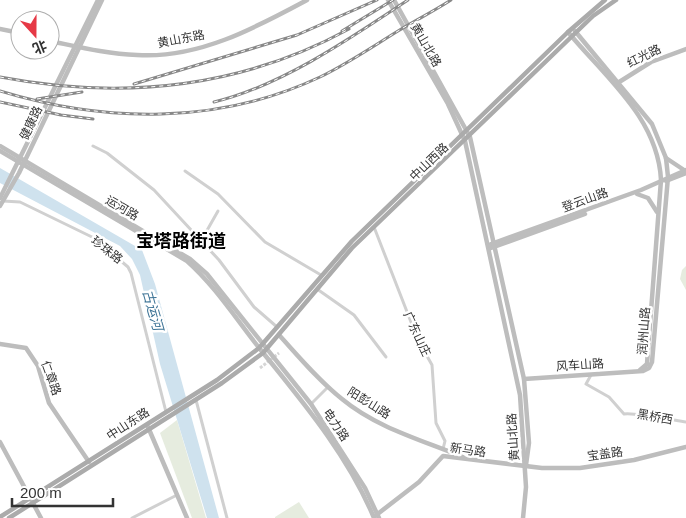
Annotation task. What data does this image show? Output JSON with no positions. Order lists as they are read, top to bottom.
{
  "streets": {
    "main road": ["中山西路", "中山东路"],
    "street": [
      "黄山东路",
      "黄山北路",
      "红光路",
      "健康路",
      "登云山路",
      "运河路",
      "珍珠路",
      "润州山路",
      "广东山庄",
      "风车山路",
      "仁章路",
      "阳彭山路",
      "黑桥西",
      "电力路",
      "新马路",
      "宝盖路"
    ]
  },
  "crossings": [
    ["黄山东路", "健康路"],
    ["黄山北路", "中山西路"],
    ["黄山北路", "登云山路"],
    ["黄山北路", "风车山路"],
    ["黄山北路", "新马路"],
    ["黄山北路", "宝盖路"],
    ["红光路", "润州山路"],
    ["健康路", "运河路"],
    ["健康路", "珍珠路"],
    ["中山西路", "运河路"],
    ["中山西路", "润州山路"],
    ["中山西路", "广东山庄"],
    ["中山西路", "阳彭山路"],
    ["中山西路", "中山东路"],
    ["中山西路", "电力路"],
    ["登云山路", "润州山路"],
    ["运河路", "中山东路"],
    ["运河路", "电力路"],
    ["珍珠路", "中山东路"],
    ["润州山路", "风车山路"],
    ["广东山庄", "阳彭山路"],
    ["风车山路", "黑桥西"],
    ["仁章路", "中山东路"],
    ["阳彭山路", "新马路"],
    ["中山东路", "电力路"],
    ["电力路", "新马路"],
    ["新马路", "宝盖路"]
  ],
  "districts": ["宝塔路街道"],
  "water": ["古运河"],
  "scale_bar": "200 m",
  "north": "bottom"
}
